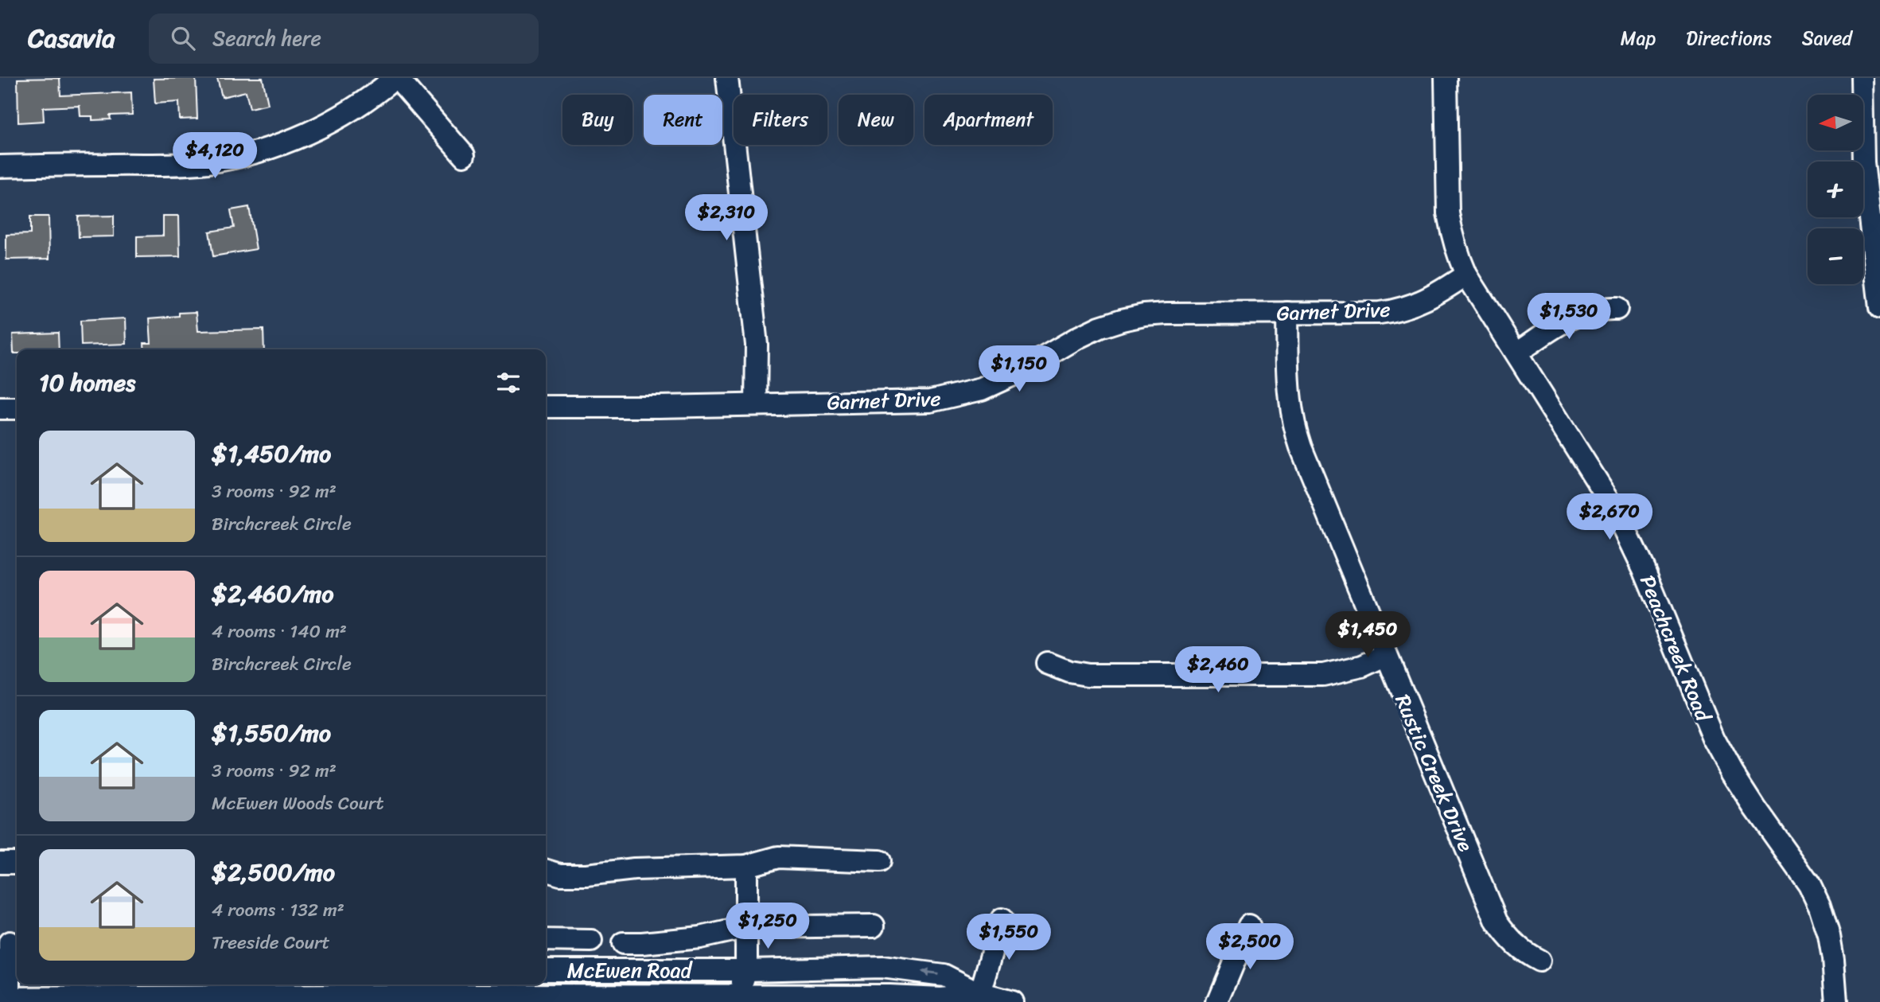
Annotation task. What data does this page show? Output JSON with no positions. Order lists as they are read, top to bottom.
{
  "streets": {
    "street": [
      "Garnet Drive",
      "Peachcreek Road",
      "Rustic Creek Drive",
      "McEwen Road"
    ]
  },
  "crossings": [
    ["Garnet Drive", "Peachcreek Road"],
    ["Garnet Drive", "Rustic Creek Drive"]
  ],
  "north": "left",
  "page": {
    "header": "Casavia",
    "search": "Search here",
    "nav": ["Map", "Directions", "Saved"],
    "map_buttons": ["+", "−"],
    "chip": [
      "Buy",
      "Rent",
      "Filters",
      "New",
      "Apartment"
    ],
    "price": [
      "$4,120",
      "$2,310",
      "$1,530",
      "$1,150",
      "$2,670",
      "$1,450",
      "$2,460",
      "$1,250",
      "$1,550",
      "$2,500"
    ],
    "heading": "10 homes",
    "list": [
      {
        "name": "$1,450/mo",
        "note": "3 rooms · 92 m² · Birchcreek Circle"
      },
      {
        "name": "$2,460/mo",
        "note": "4 rooms · 140 m² · Birchcreek Circle"
      },
      {
        "name": "$1,550/mo",
        "note": "3 rooms · 92 m² · McEwen Woods Court"
      },
      {
        "name": "$2,500/mo",
        "note": "4 rooms · 132 m² · Treeside Court"
      }
    ]
  }
}
